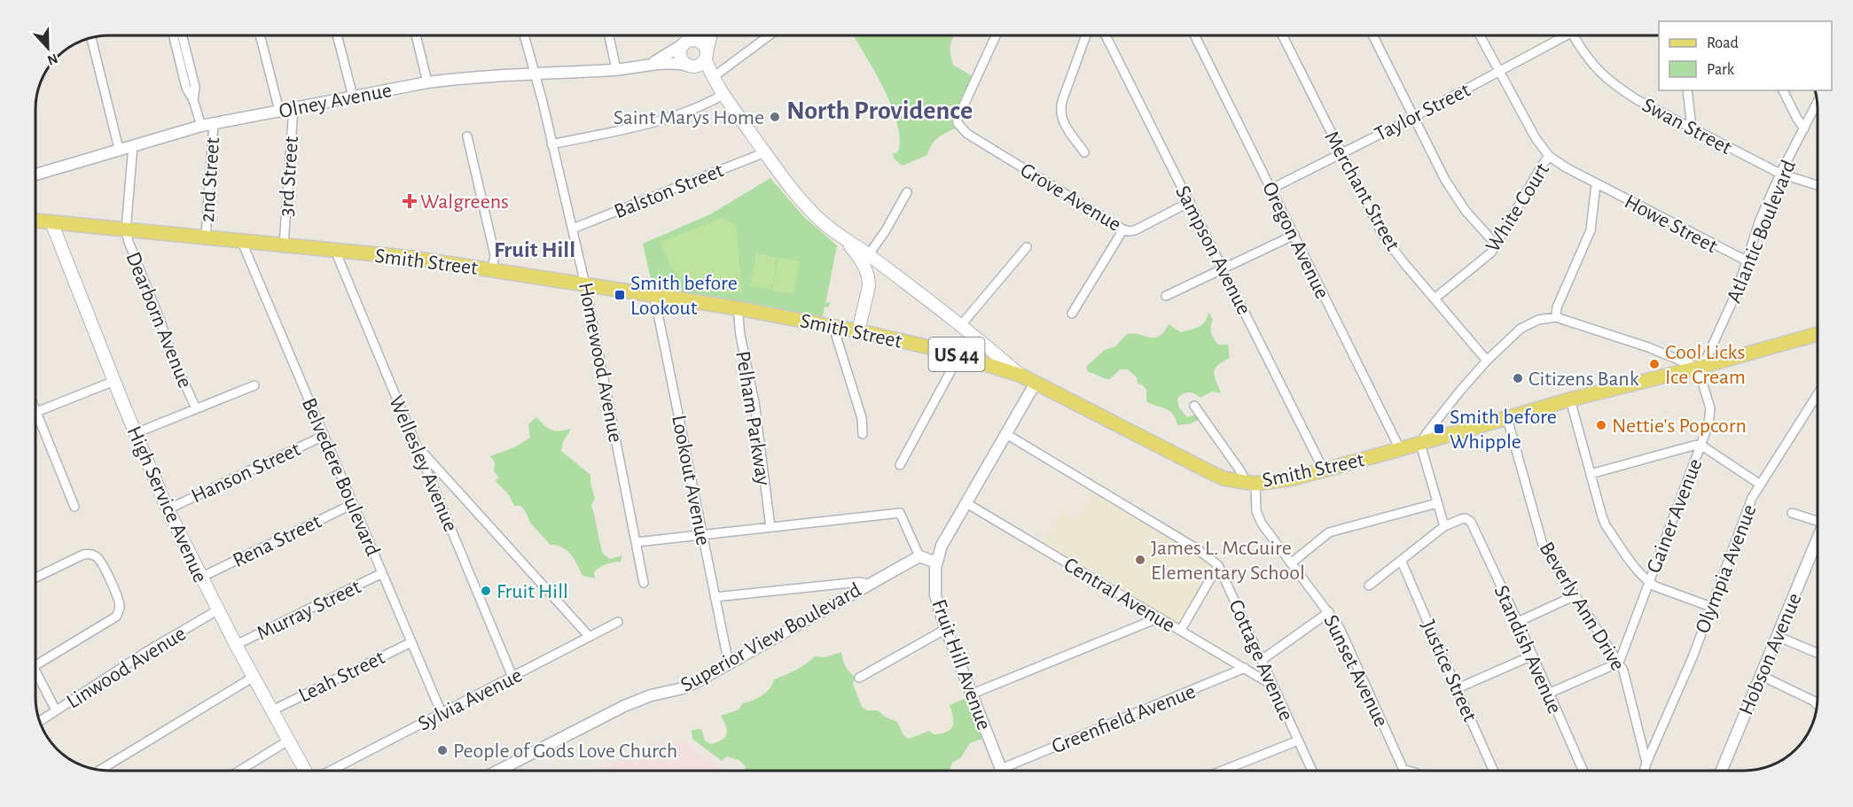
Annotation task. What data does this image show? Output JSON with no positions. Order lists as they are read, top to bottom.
{
  "streets": {
    "main road": ["Smith Street", "US 44", "High Service Avenue"],
    "street": [
      "Olney Avenue",
      "Taylor Street",
      "Swan Street",
      "3rd Street",
      "2nd Street",
      "Balston Street",
      "Merchant Street",
      "Grove Avenue",
      "White Court",
      "Howe Street",
      "Atlantic Boulevard",
      "Oregon Avenue",
      "Sampson Avenue",
      "Dearborn Avenue",
      "Homewood Avenue",
      "Pelham Parkway",
      "Wellesley Avenue",
      "Hanson Street",
      "Belvedere Boulevard",
      "Lookout Avenue",
      "Gainer Avenue",
      "Rena Street",
      "Olympia Avenue",
      "Central Avenue",
      "Beverly Ann Drive",
      "Murray Street",
      "Superior View Boulevard",
      "Standish Avenue",
      "Hobson Avenue",
      "Cottage Avenue",
      "Fruit Hill Avenue",
      "Linwood Avenue",
      "Sunset Avenue",
      "Justice Street",
      "Leah Street",
      "Sylvia Avenue",
      "Greenfield Avenue"
    ]
  },
  "crossings": [
    ["Olney Avenue", "3rd Street"],
    ["Olney Avenue", "2nd Street"],
    ["Olney Avenue", "Homewood Avenue"],
    ["Taylor Street", "Merchant Street"],
    ["Taylor Street", "Oregon Avenue"],
    ["Swan Street", "Atlantic Boulevard"],
    ["3rd Street", "Smith Street"],
    ["2nd Street", "Smith Street"],
    ["Balston Street", "Homewood Avenue"],
    ["Merchant Street", "White Court"],
    ["Grove Avenue", "Sampson Avenue"],
    ["White Court", "Howe Street"],
    ["Howe Street", "Atlantic Boulevard"],
    ["Atlantic Boulevard", "Smith Street"],
    ["Atlantic Boulevard", "Gainer Avenue"],
    ["Oregon Avenue", "Smith Street"],
    ["Sampson Avenue", "Smith Street"],
    ["Smith Street", "Dearborn Avenue"],
    ["Smith Street", "Homewood Avenue"],
    ["Smith Street", "Pelham Parkway"],
    ["Smith Street", "Wellesley Avenue"],
    ["Smith Street", "Belvedere Boulevard"],
    ["Smith Street", "Lookout Avenue"],
    ["Smith Street", "High Service Avenue"],
    ["Smith Street", "Gainer Avenue"],
    ["Smith Street", "Beverly Ann Drive"],
    ["Smith Street", "Fruit Hill Avenue"],
    ["Smith Street", "Sunset Avenue"],
    ["Wellesley Avenue", "Sylvia Avenue"],
    ["Hanson Street", "Belvedere Boulevard"],
    ["Hanson Street", "High Service Avenue"],
    ["Belvedere Boulevard", "Rena Street"],
    ["Belvedere Boulevard", "Murray Street"],
    ["Belvedere Boulevard", "Leah Street"],
    ["Belvedere Boulevard", "Sylvia Avenue"],
    ["Lookout Avenue", "Superior View Boulevard"],
    ["High Service Avenue", "Rena Street"],
    ["High Service Avenue", "Murray Street"],
    ["High Service Avenue", "Linwood Avenue"],
    ["High Service Avenue", "Leah Street"],
    ["Gainer Avenue", "Beverly Ann Drive"],
    ["Olympia Avenue", "Beverly Ann Drive"],
    ["Central Avenue", "Cottage Avenue"],
    ["Central Avenue", "Fruit Hill Avenue"],
    ["Central Avenue", "Greenfield Avenue"],
    ["Cottage Avenue", "Fruit Hill Avenue"]
  ],
  "districts": ["North Providence", "Fruit Hill"],
  "places": {
    "other": [
      "Saint Marys Home",
      "Cool Licks Ice Cream",
      "Citizens Bank",
      "Nettie's Popcorn",
      "James L. McGuire Elementary School",
      "Fruit Hill",
      "People of Gods Love Church"
    ],
    "health": ["Walgreens"],
    "transit": ["Smith before Lookout", "Smith before Whipple"]
  },
  "legend": ["Road", "Park"],
  "north": "bottom"
}
